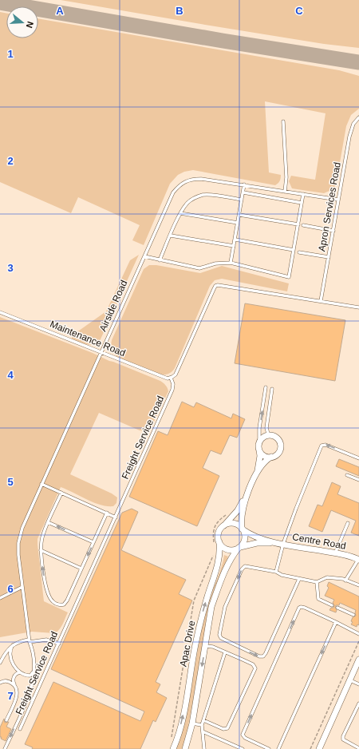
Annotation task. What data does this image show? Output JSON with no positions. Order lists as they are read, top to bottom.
{
  "streets": {
    "street": ["Centre Road", "Apac Drive"],
    "lane": [
      "Apron Services Road",
      "Airside Road",
      "Maintenance Road",
      "Freight Service Road"
    ]
  },
  "crossings": [
    ["Apron Services Road", "Airside Road"],
    ["Airside Road", "Maintenance Road"],
    ["Maintenance Road", "Freight Service Road"],
    ["Centre Road", "Apac Drive"]
  ],
  "north": "right",
  "grid": {
    "columns": ["A", "B", "C"],
    "rows": [
      "1",
      "2",
      "3",
      "4",
      "5",
      "6",
      "7"
    ]
  }
}
